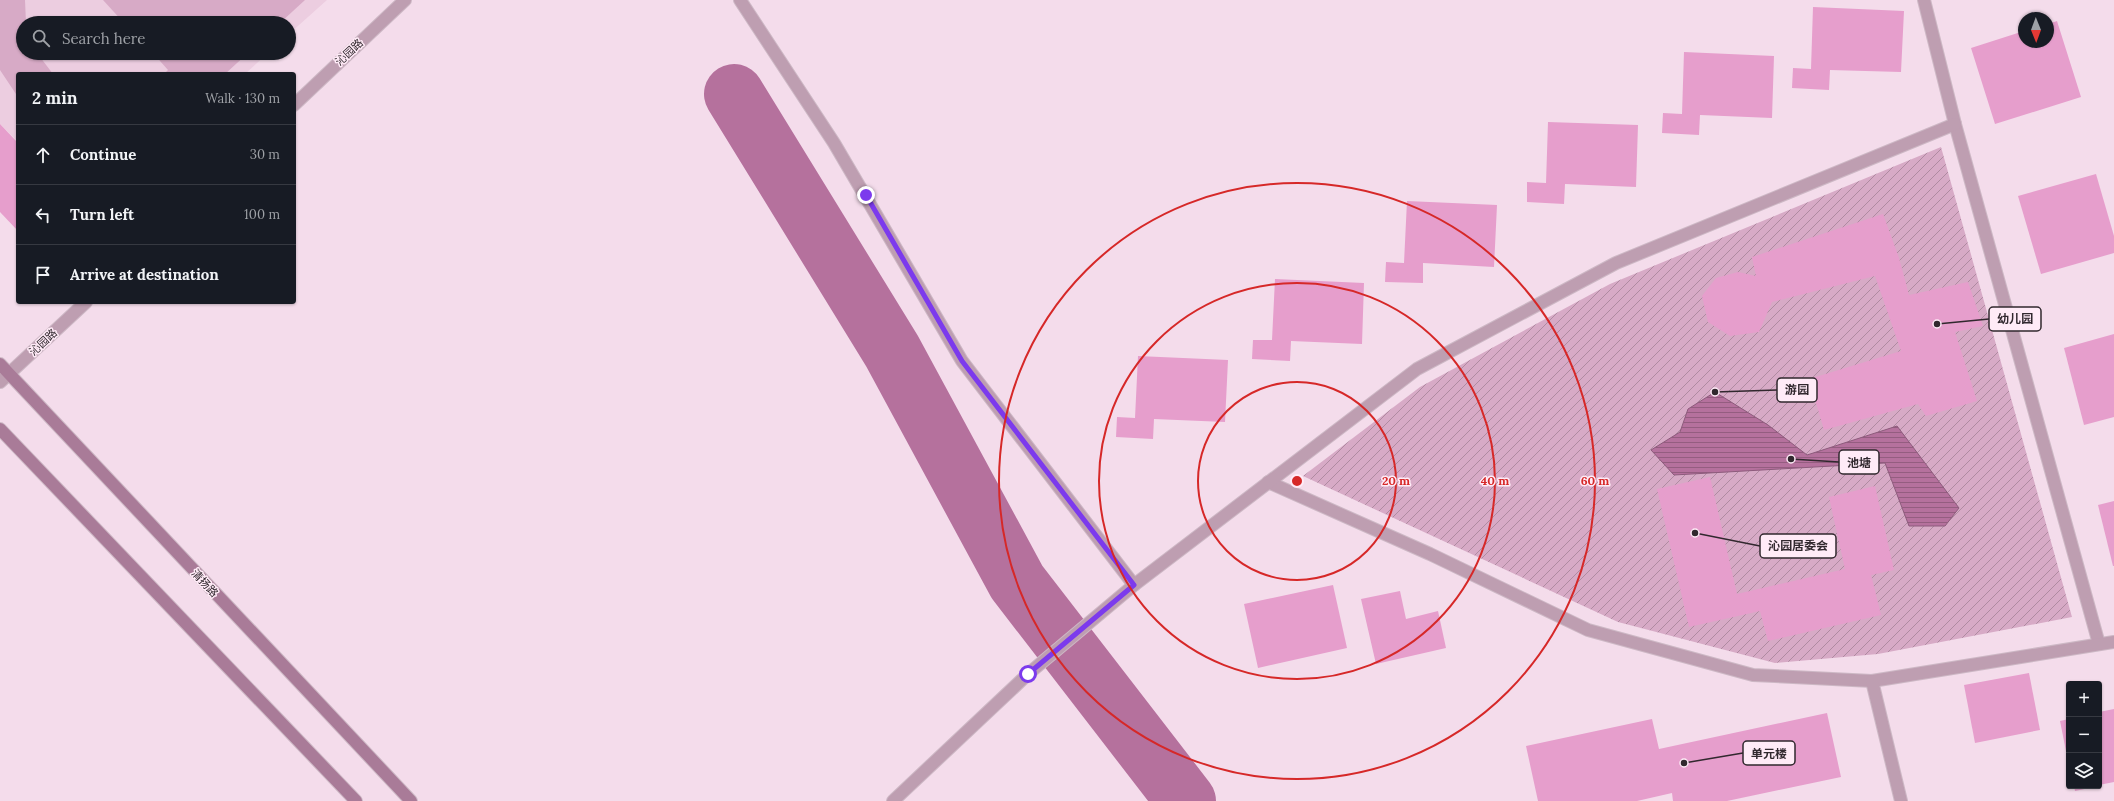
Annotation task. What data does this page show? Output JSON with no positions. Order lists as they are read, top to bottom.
{
  "streets": {
    "main road": ["清扬路"],
    "street": ["沁园路"]
  },
  "crossings": [
    ["沁园路", "清扬路"]
  ],
  "places": [
    "幼儿园",
    "游园",
    "池塘",
    "沁园居委会",
    "单元楼"
  ],
  "north": "bottom",
  "page": {
    "search": "Search here",
    "heading": ["2 min", "Walk · 130 m"],
    "list": [
      ["Continue", "30 m"],
      ["Turn left", "100 m"],
      "Arrive at destination"
    ],
    "map_buttons": ["+", "−"]
  },
  "rings": ["20 m", "40 m", "60 m"]
}
